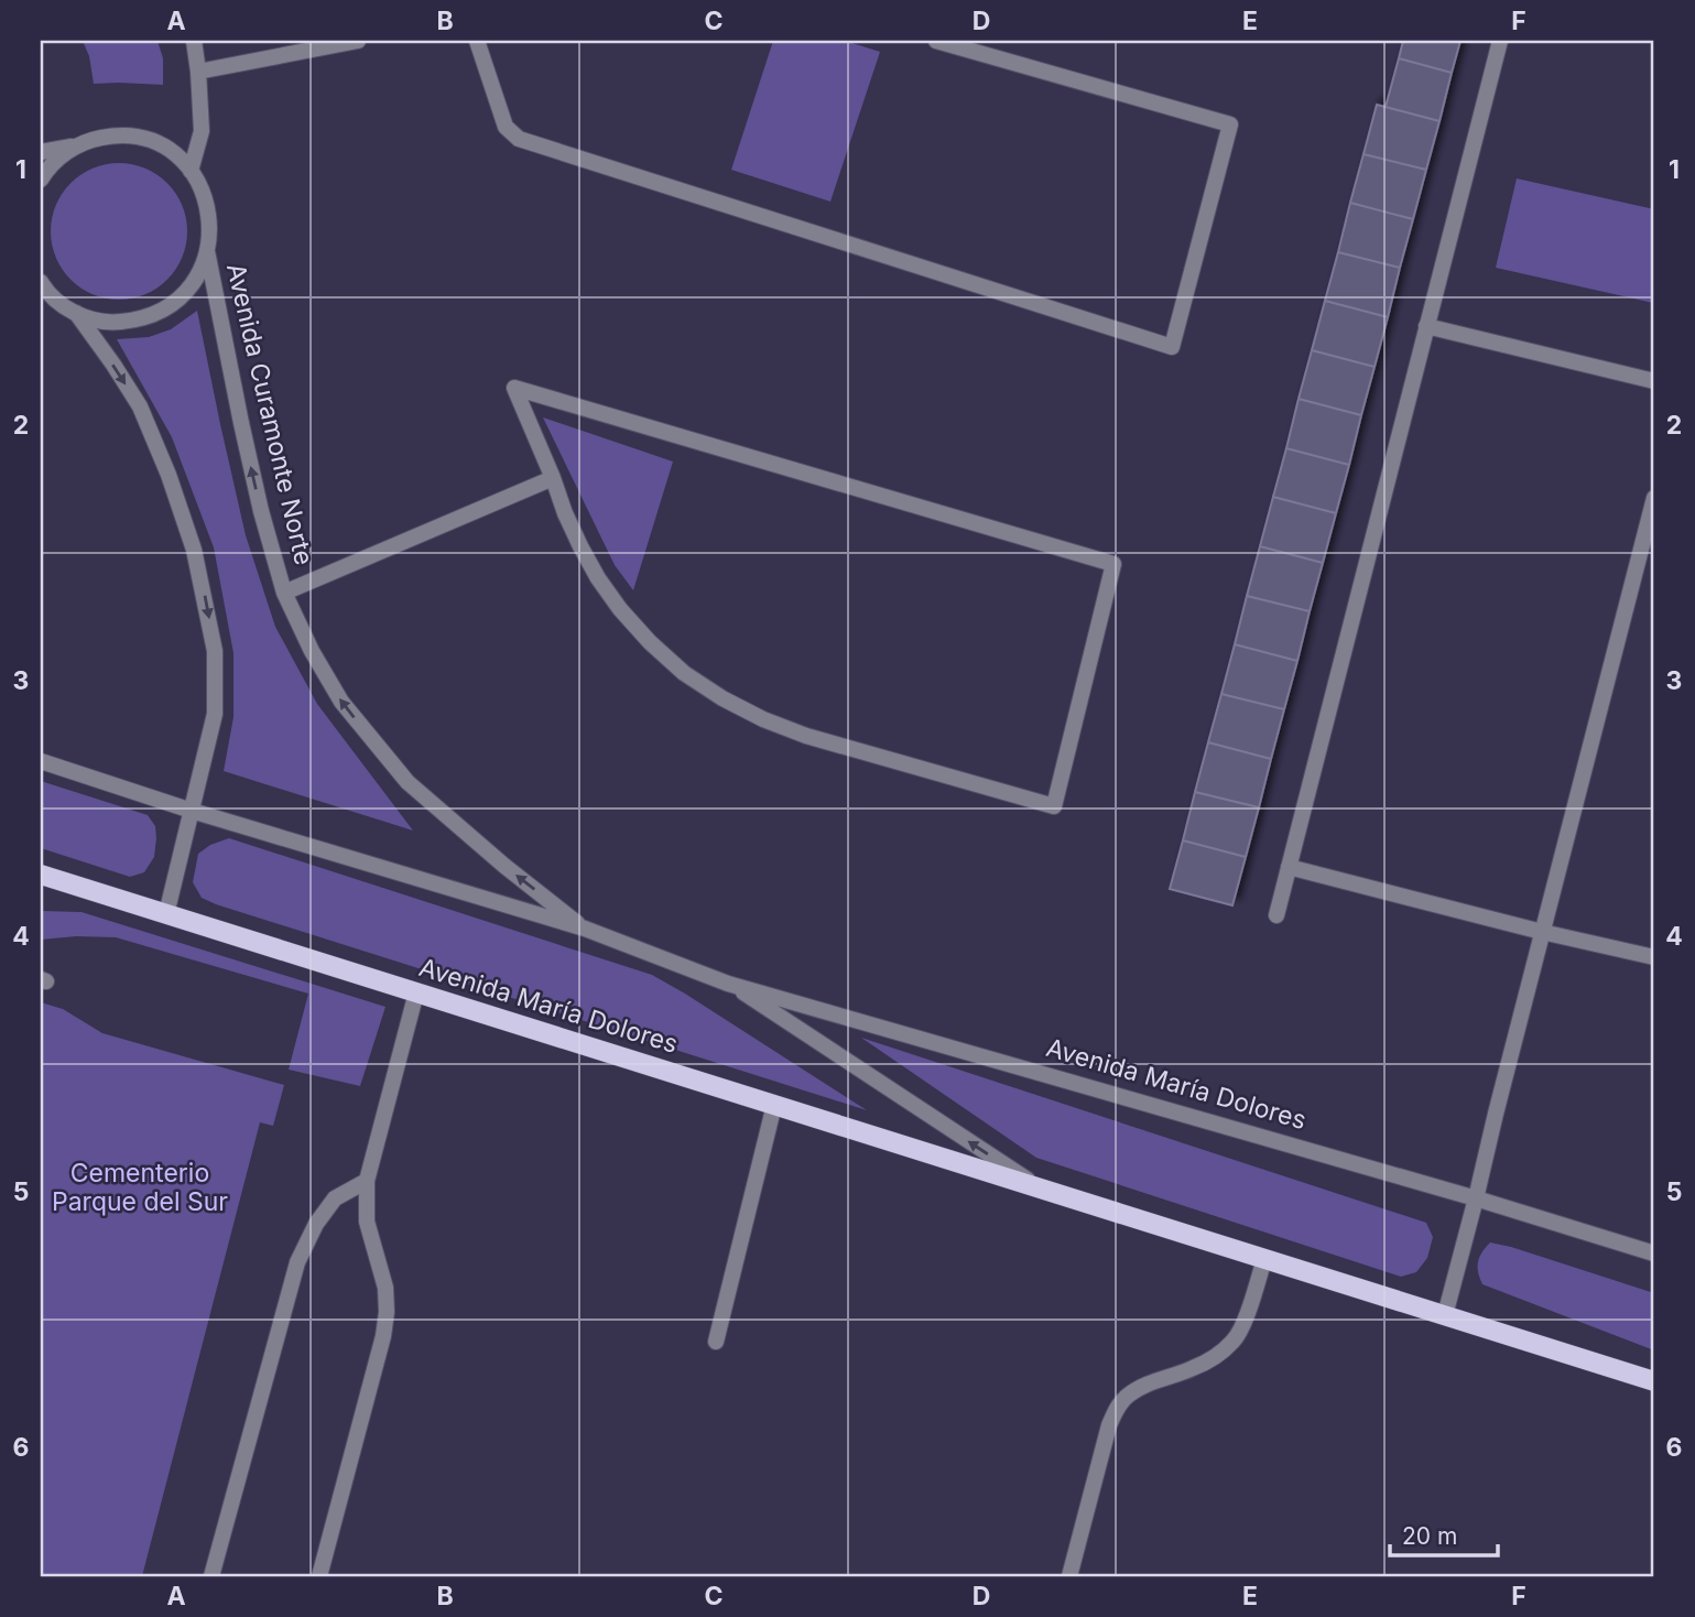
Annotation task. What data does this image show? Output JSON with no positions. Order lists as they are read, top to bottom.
{
  "streets": {
    "main road": ["Avenida María Dolores"],
    "street": ["Avenida Curamonte Norte"]
  },
  "crossings": [
    ["Avenida Curamonte Norte", "Avenida María Dolores"]
  ],
  "parks": ["Cementerio Parque del Sur"],
  "scale_bar": "20 m",
  "grid": {
    "columns": [
      "A",
      "B",
      "C",
      "D",
      "E",
      "F"
    ],
    "rows": [
      "1",
      "2",
      "3",
      "4",
      "5",
      "6"
    ]
  }
}
